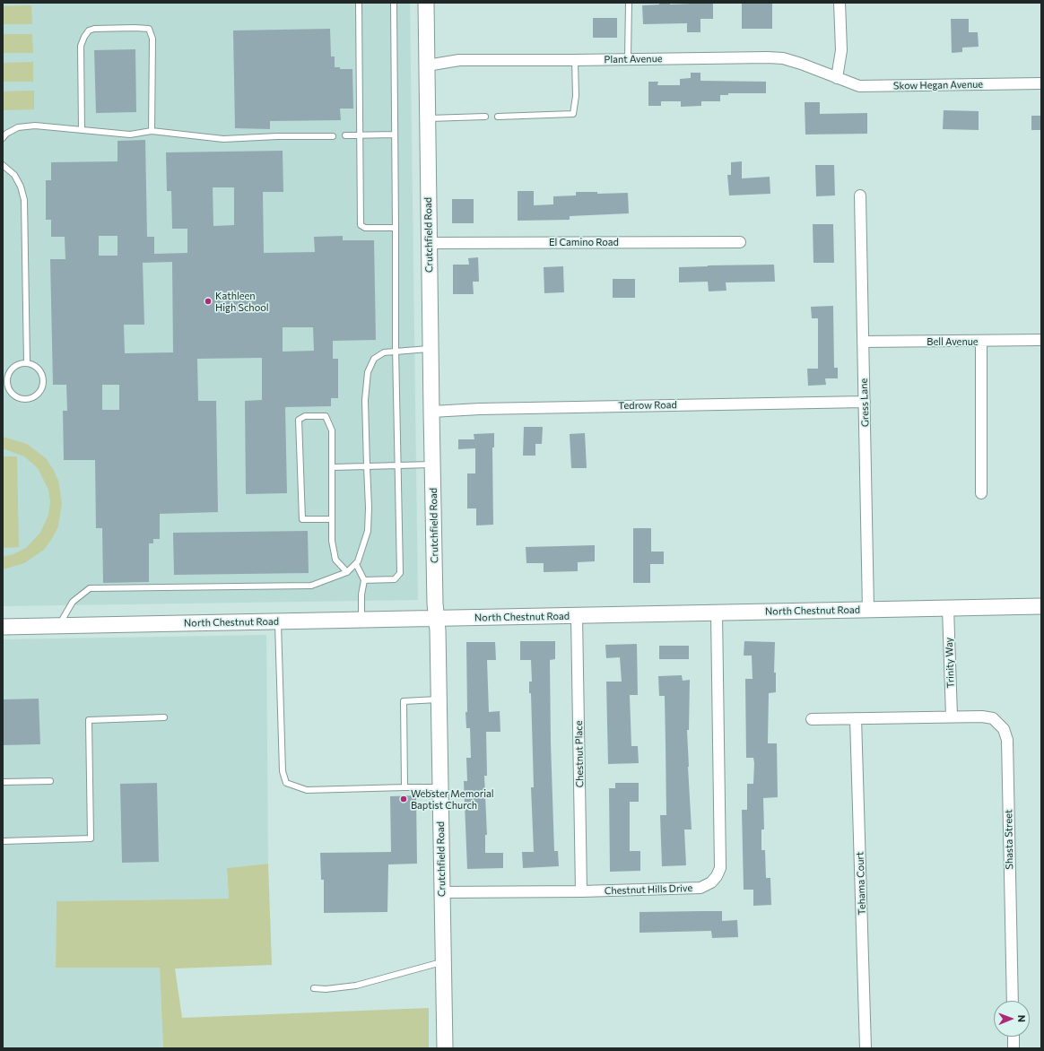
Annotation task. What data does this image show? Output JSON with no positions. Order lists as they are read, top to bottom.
{
  "streets": {
    "street": [
      "Plant Avenue",
      "Skow Hegan Avenue",
      "Crutchfield Road",
      "El Camino Road",
      "Bell Avenue",
      "Gress Lane",
      "Tedrow Road",
      "North Chestnut Road",
      "Trinity Way",
      "Chestnut Place",
      "Shasta Street",
      "Tehama Court",
      "Chestnut Hills Drive"
    ]
  },
  "crossings": [
    ["Plant Avenue", "Skow Hegan Avenue"],
    ["Plant Avenue", "Crutchfield Road"],
    ["Crutchfield Road", "El Camino Road"],
    ["Crutchfield Road", "Tedrow Road"],
    ["Crutchfield Road", "North Chestnut Road"],
    ["Crutchfield Road", "Chestnut Hills Drive"],
    ["Bell Avenue", "Gress Lane"],
    ["Gress Lane", "Tedrow Road"],
    ["Gress Lane", "North Chestnut Road"],
    ["North Chestnut Road", "Trinity Way"],
    ["North Chestnut Road", "Chestnut Place"],
    ["North Chestnut Road", "Chestnut Hills Drive"],
    ["Trinity Way", "Shasta Street"],
    ["Chestnut Place", "Chestnut Hills Drive"],
    ["Shasta Street", "Tehama Court"]
  ],
  "places": ["Kathleen High School", "Webster Memorial Baptist Church"],
  "north": "right"
}
